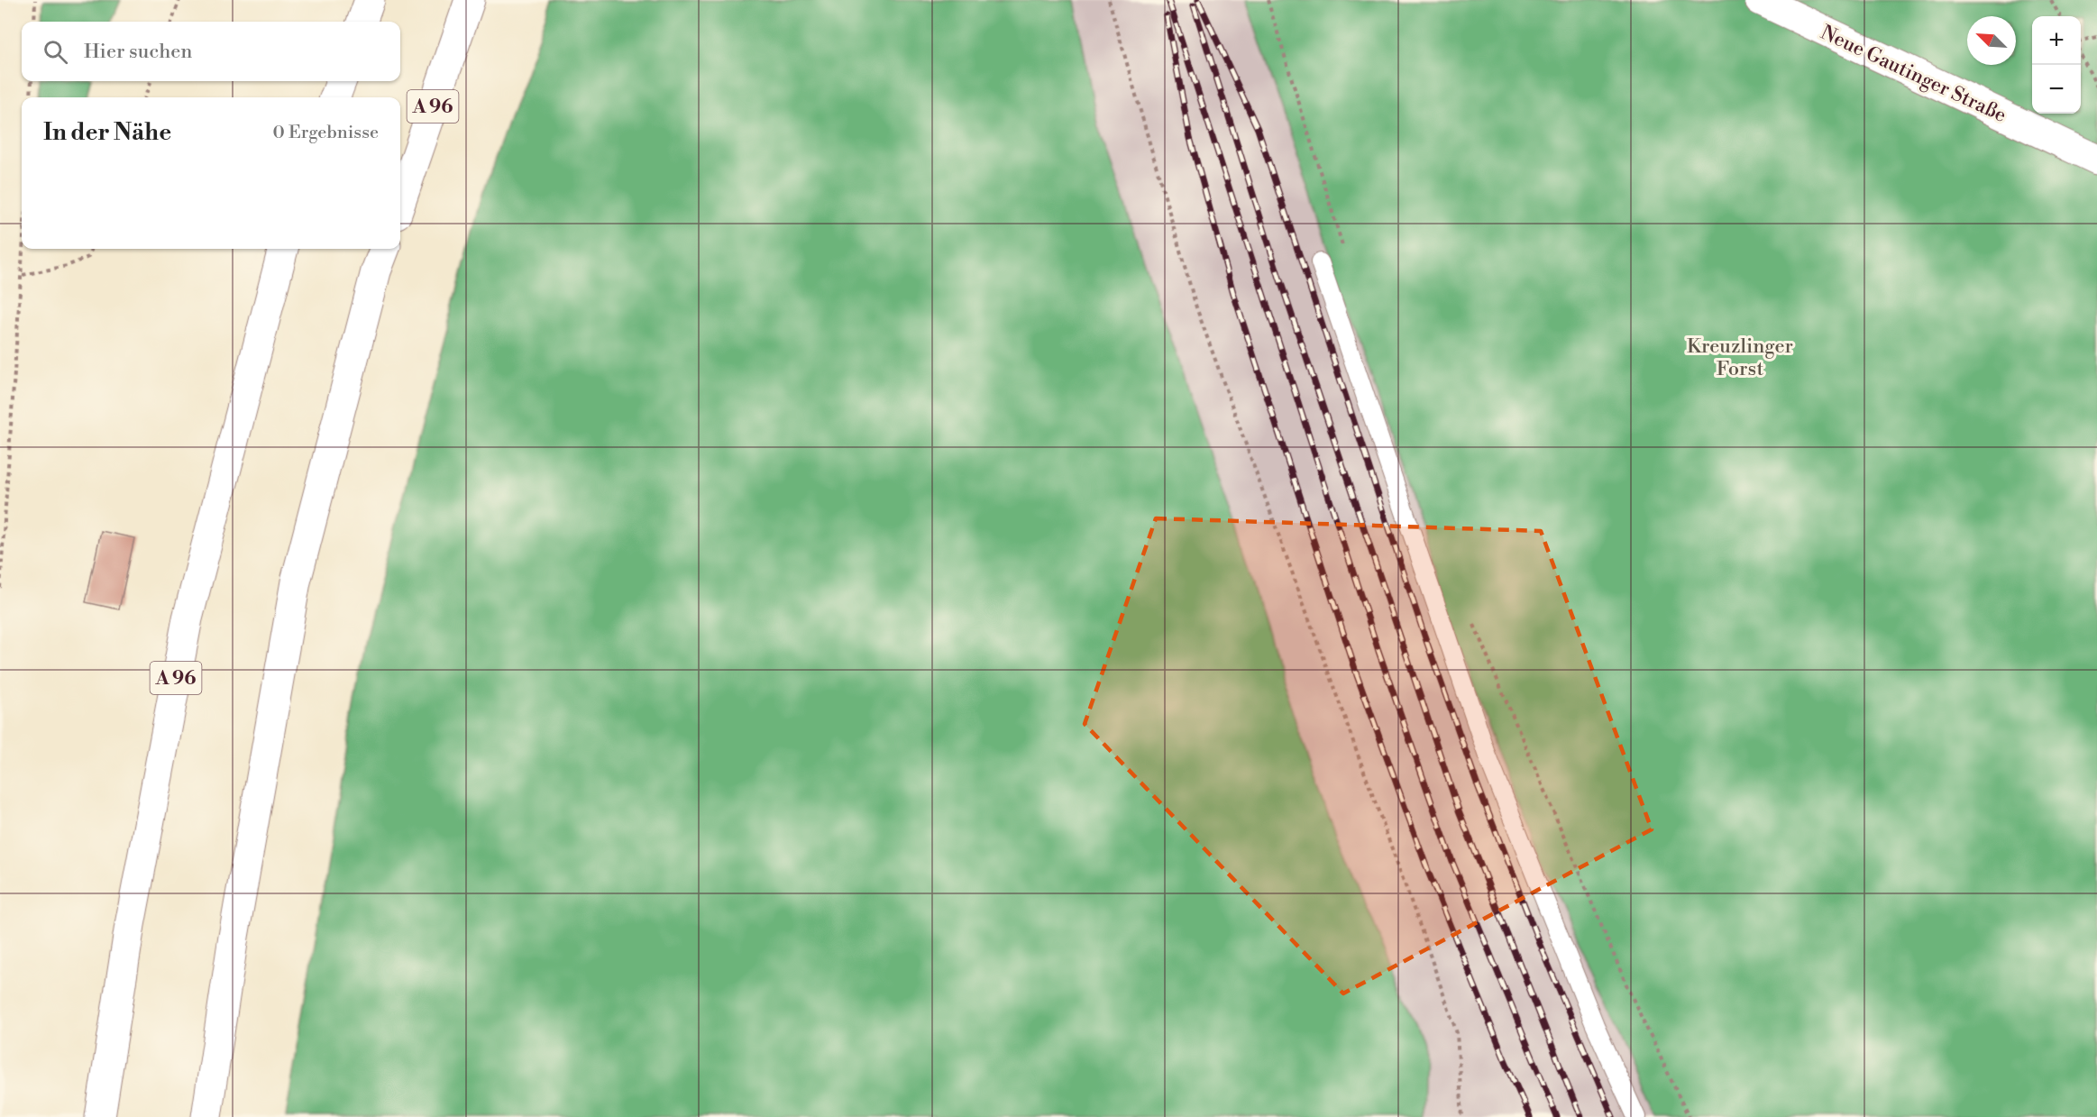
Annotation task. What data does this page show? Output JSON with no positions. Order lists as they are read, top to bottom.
{
  "streets": {
    "main road": ["Neue Gautinger Straße", "A 96"]
  },
  "parks": ["Kreuzlinger Forst"],
  "north": "top left",
  "page": {
    "map_buttons": ["+", "−"],
    "search": "Hier suchen",
    "heading": ["In der Nähe", "0 Ergebnisse"]
  }
}
